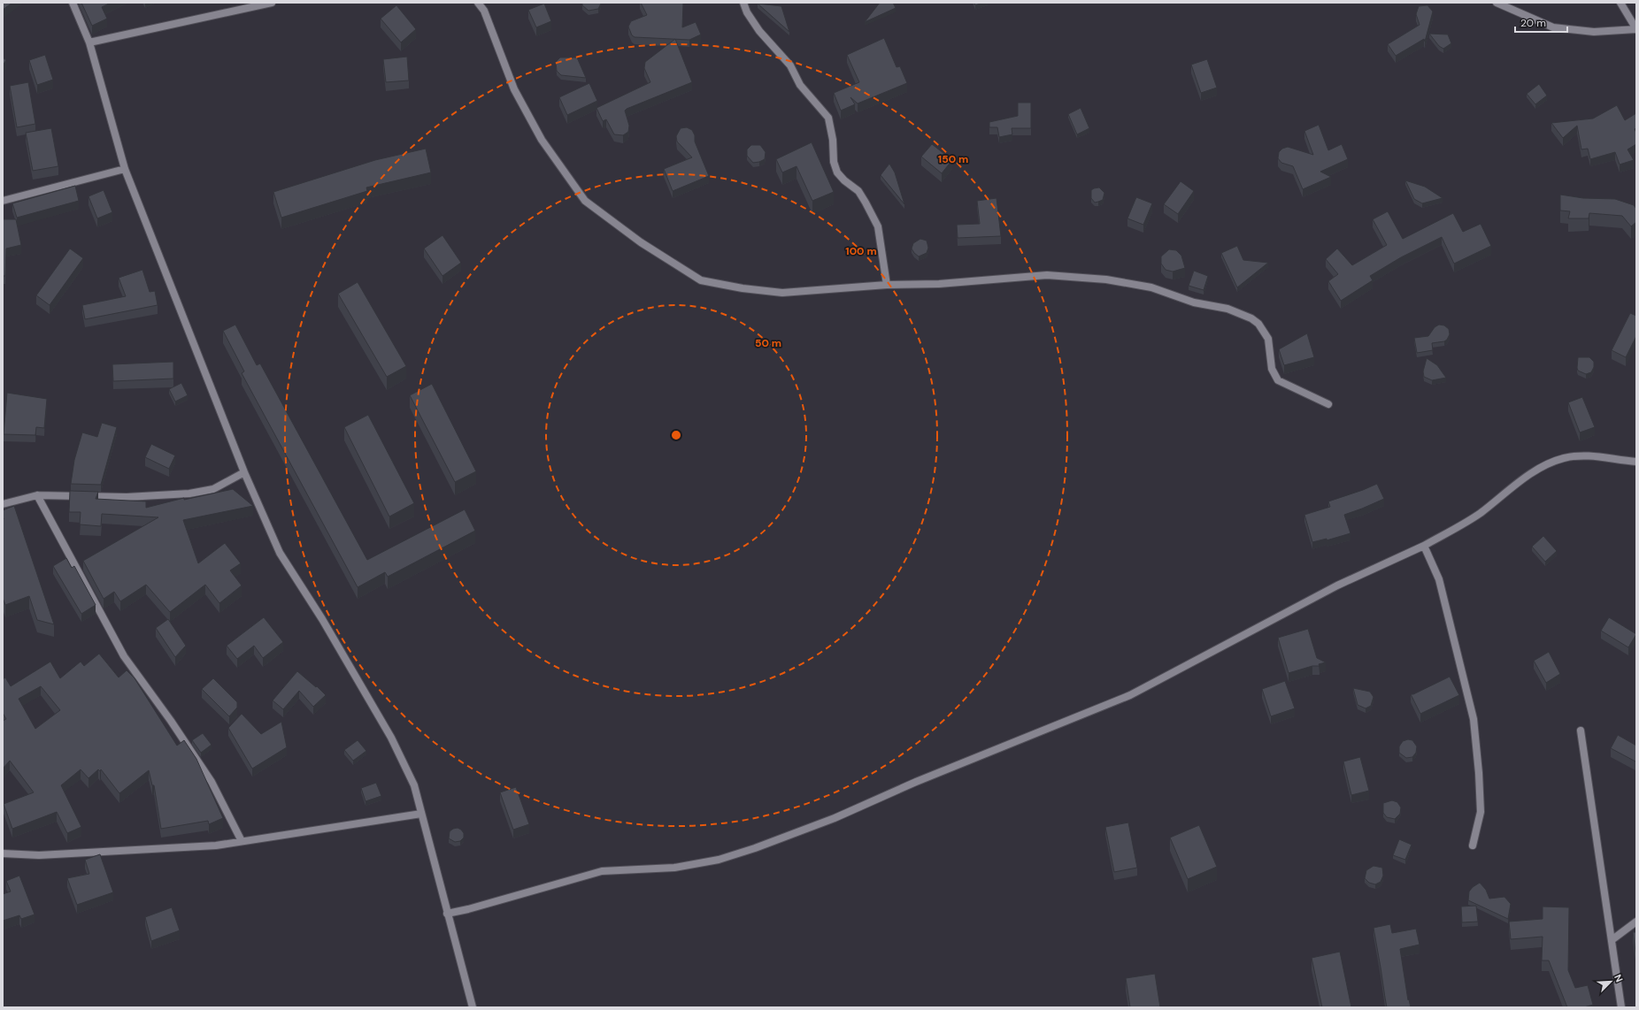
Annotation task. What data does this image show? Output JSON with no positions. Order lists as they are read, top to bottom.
{
  "scale_bar": "20 m",
  "north": "top right",
  "rings": ["150 m", "100 m", "50 m"]
}
